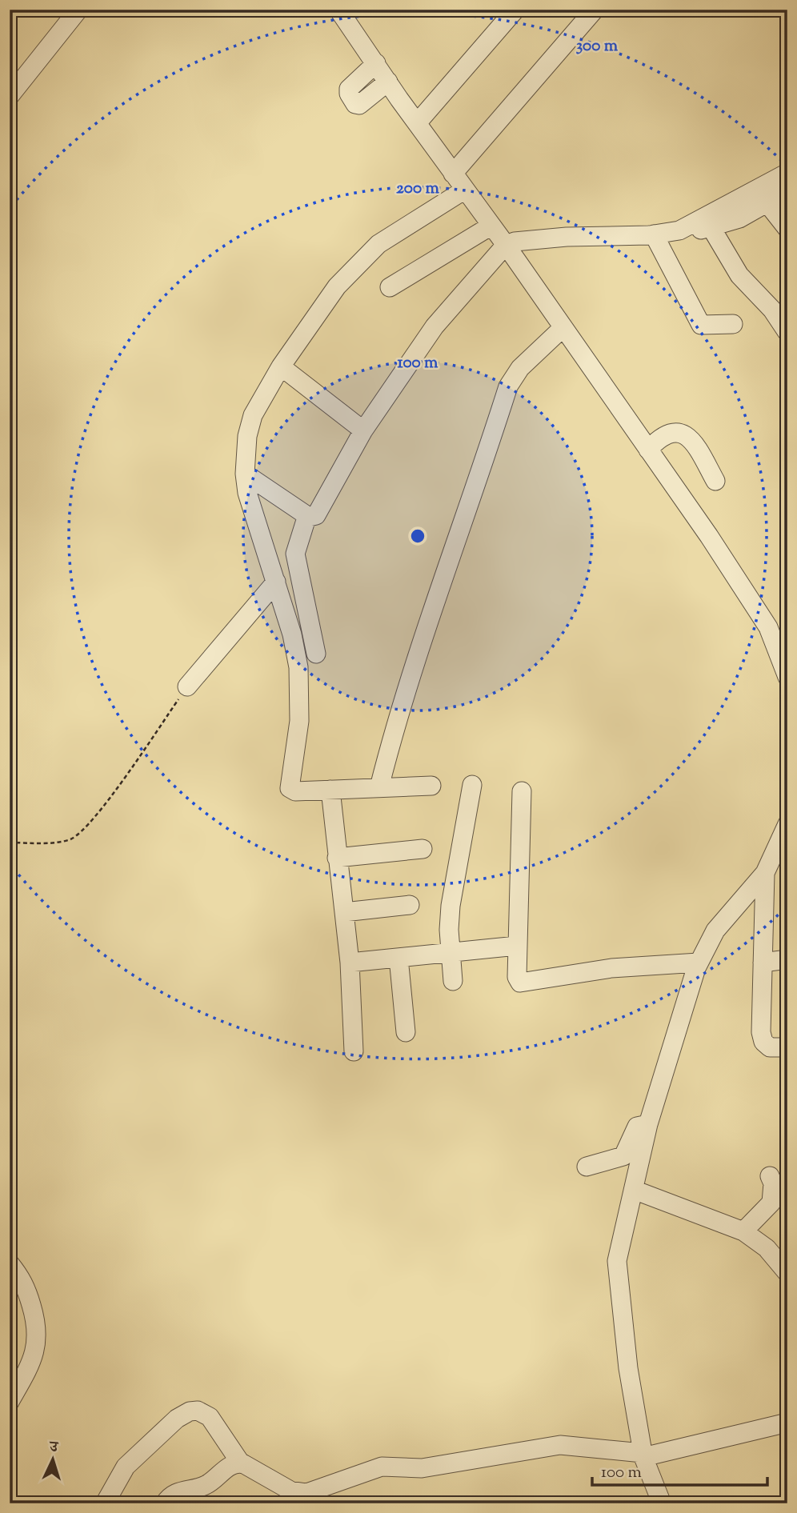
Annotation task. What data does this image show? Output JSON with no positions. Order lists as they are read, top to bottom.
{
  "scale_bar": "100 m",
  "north": "top",
  "rings": ["300 m", "200 m", "100 m"]
}
